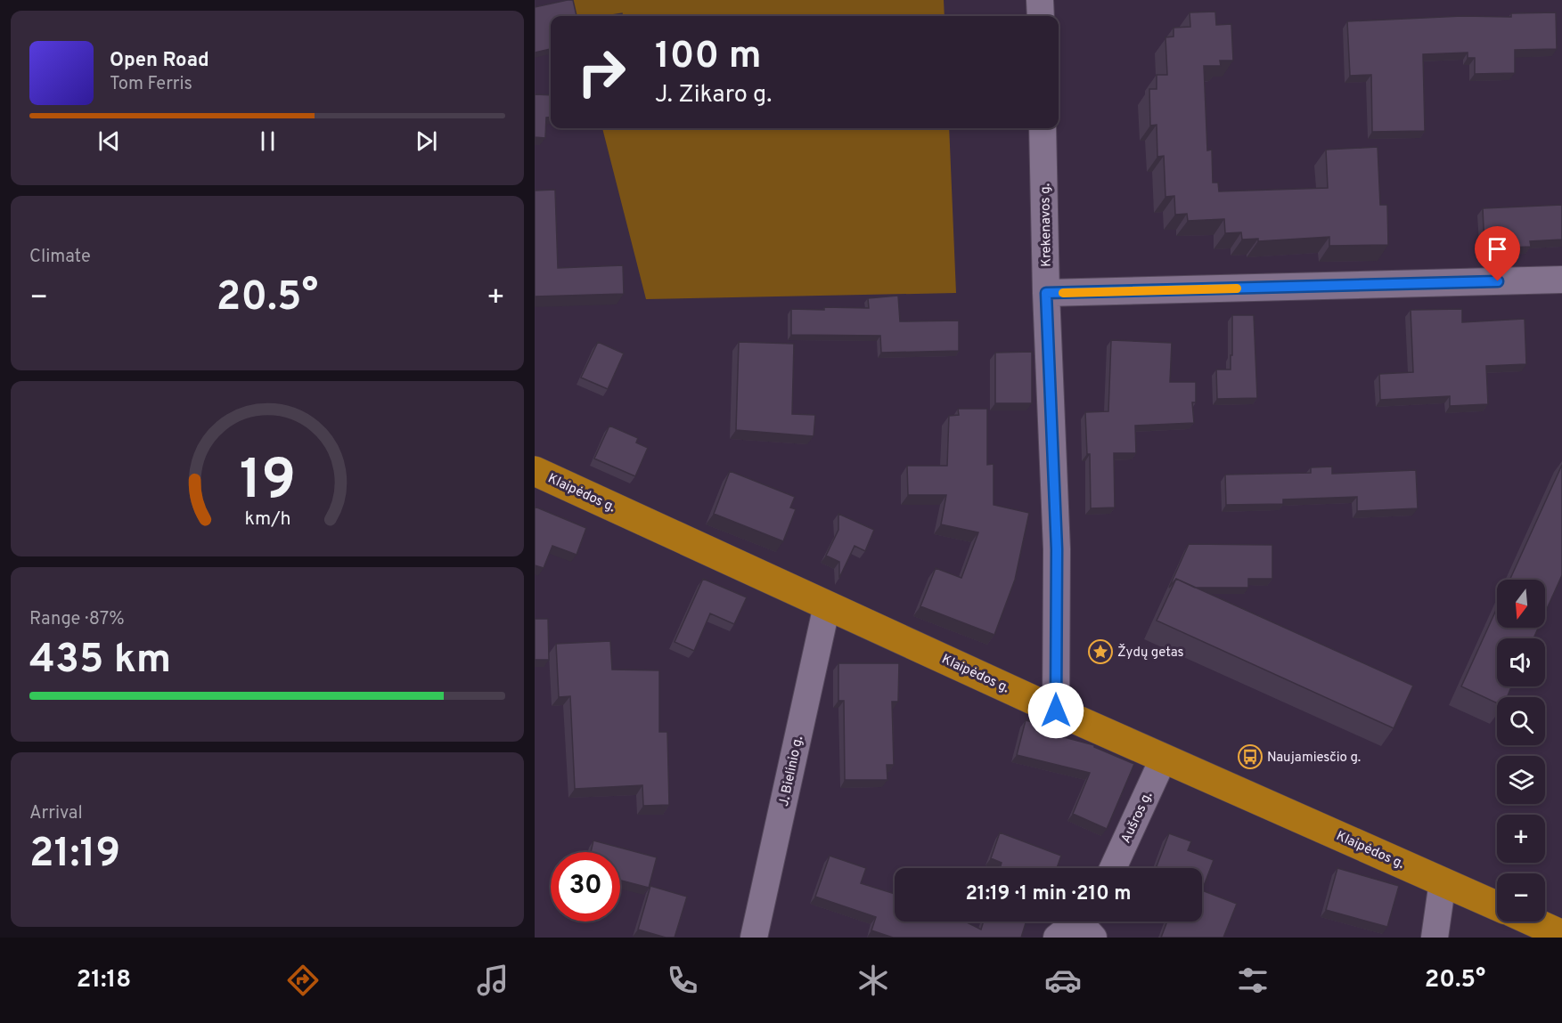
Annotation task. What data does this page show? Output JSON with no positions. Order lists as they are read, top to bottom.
{
  "streets": {
    "highway": ["Klaipėdos g."],
    "street": ["Krekenavos g.", "J. Bielinio g.", "Aušros g."]
  },
  "crossings": [
    ["Krekenavos g.", "Klaipėdos g."],
    ["Klaipėdos g.", "J. Bielinio g."],
    ["Klaipėdos g.", "Aušros g."]
  ],
  "places": {
    "place": ["Žydų getas"],
    "bus stop": ["Naujamiesčio g."]
  },
  "north": "bottom",
  "page": {
    "turn": ["100 m", "J. Zikaro g."],
    "song": ["Open Road", "Tom Ferris"],
    "tile": [
      "Climate",
      ["Range · 87%", "435 km"],
      ["Arrival", "21:19"]
    ],
    "heat": ["−", "20.5°", "+"],
    "map_buttons": ["+", "−"],
    "limit": "30",
    "trip": "21:19 · 1 min · 210 m",
    "tabs": ["21:18", "20.5°"],
    "gauge": ["19", "km/h"]
  }
}
